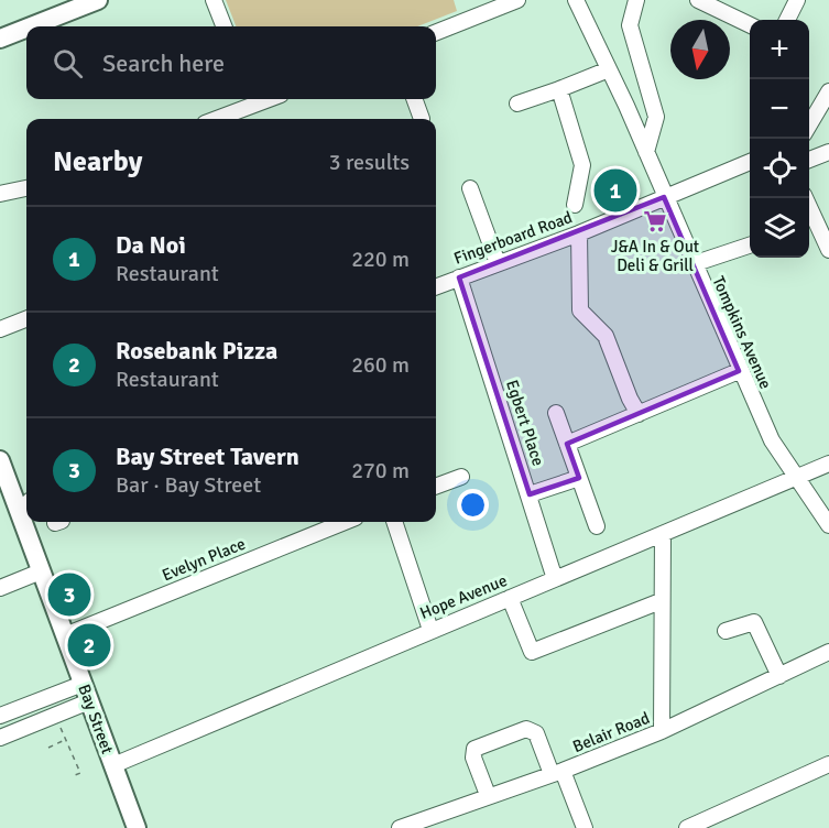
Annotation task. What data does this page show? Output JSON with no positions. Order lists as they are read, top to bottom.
{
  "streets": {
    "main road": ["Bay Street"],
    "street": [
      "Fingerboard Road",
      "Tompkins Avenue",
      "Egbert Place",
      "Evelyn Place",
      "Hope Avenue",
      "Belair Road"
    ]
  },
  "crossings": [
    ["Fingerboard Road", "Tompkins Avenue"],
    ["Fingerboard Road", "Egbert Place"],
    ["Tompkins Avenue", "Hope Avenue"],
    ["Egbert Place", "Hope Avenue"],
    ["Evelyn Place", "Bay Street"],
    ["Hope Avenue", "Bay Street"]
  ],
  "places": {
    "supermarket": ["J&A In & Out Deli & Grill"]
  },
  "north": "bottom",
  "page": {
    "map_buttons": ["+", "−"],
    "search": "Search here",
    "heading": ["Nearby", "3 results"],
    "pins": ["1", "3", "2"],
    "list": [
      {
        "mark": "1",
        "name": "Da Noi",
        "note": "Restaurant",
        "value": "220 m"
      },
      {
        "mark": "2",
        "name": "Rosebank Pizza",
        "note": "Restaurant",
        "value": "260 m"
      },
      {
        "mark": "3",
        "name": "Bay Street Tavern",
        "note": "Bar · Bay Street",
        "value": "270 m"
      }
    ]
  }
}
